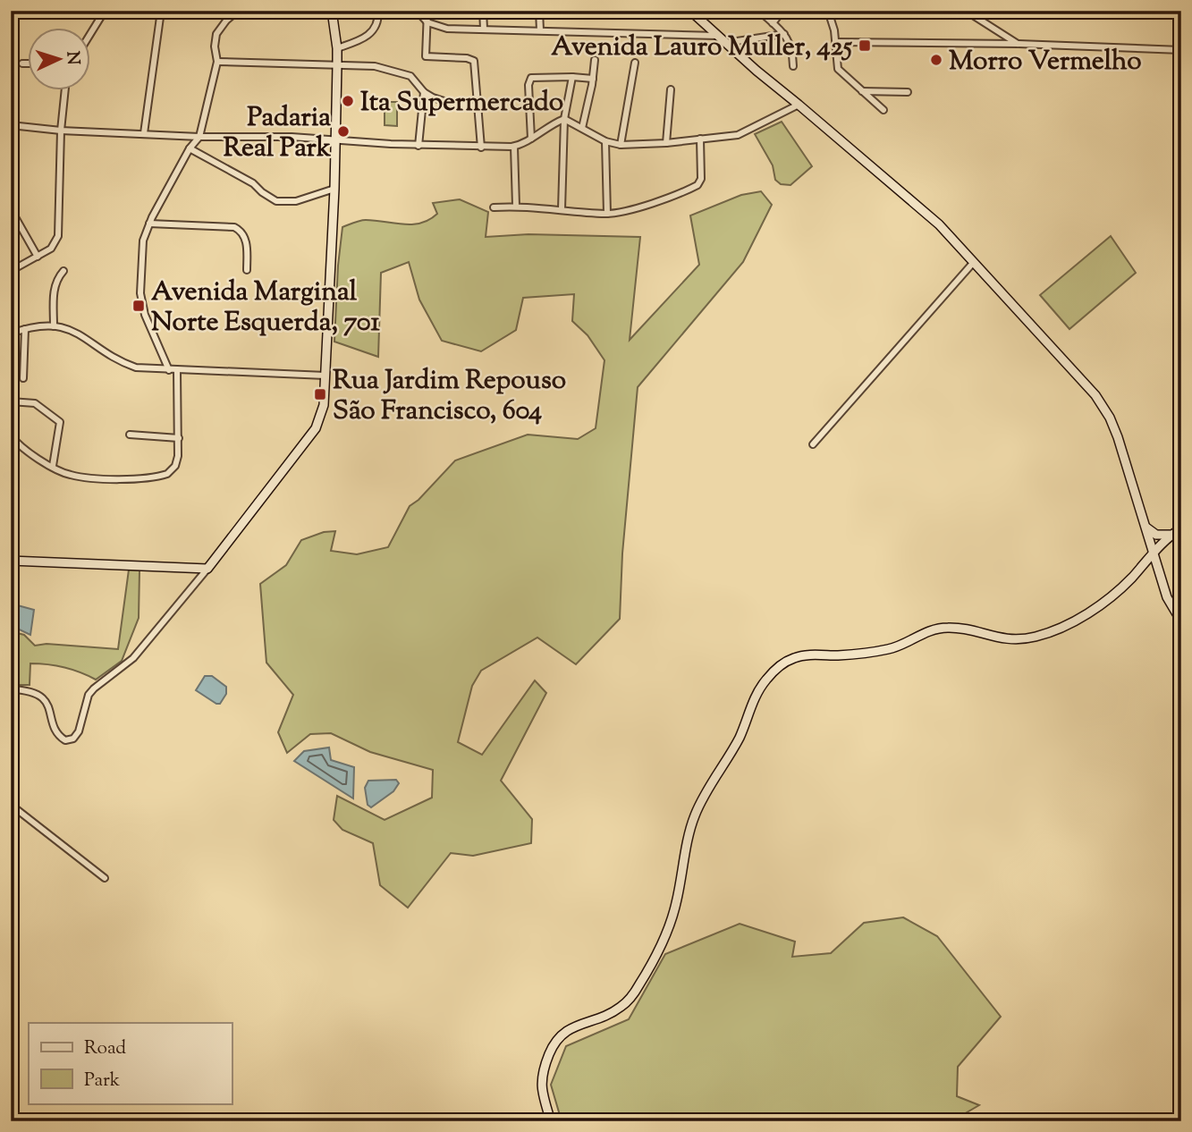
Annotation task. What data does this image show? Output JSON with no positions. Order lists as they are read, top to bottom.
{
  "places": {
    "transit": ["Avenida Lauro Muller, 425", "Avenida Marginal Norte Esquerda, 701", "Rua Jardim Repouso São Francisco, 604"],
    "other": ["Morro Vermelho", "Ita Supermercado", "Padaria Real Park"]
  },
  "legend": ["Road", "Park"],
  "north": "right"
}
